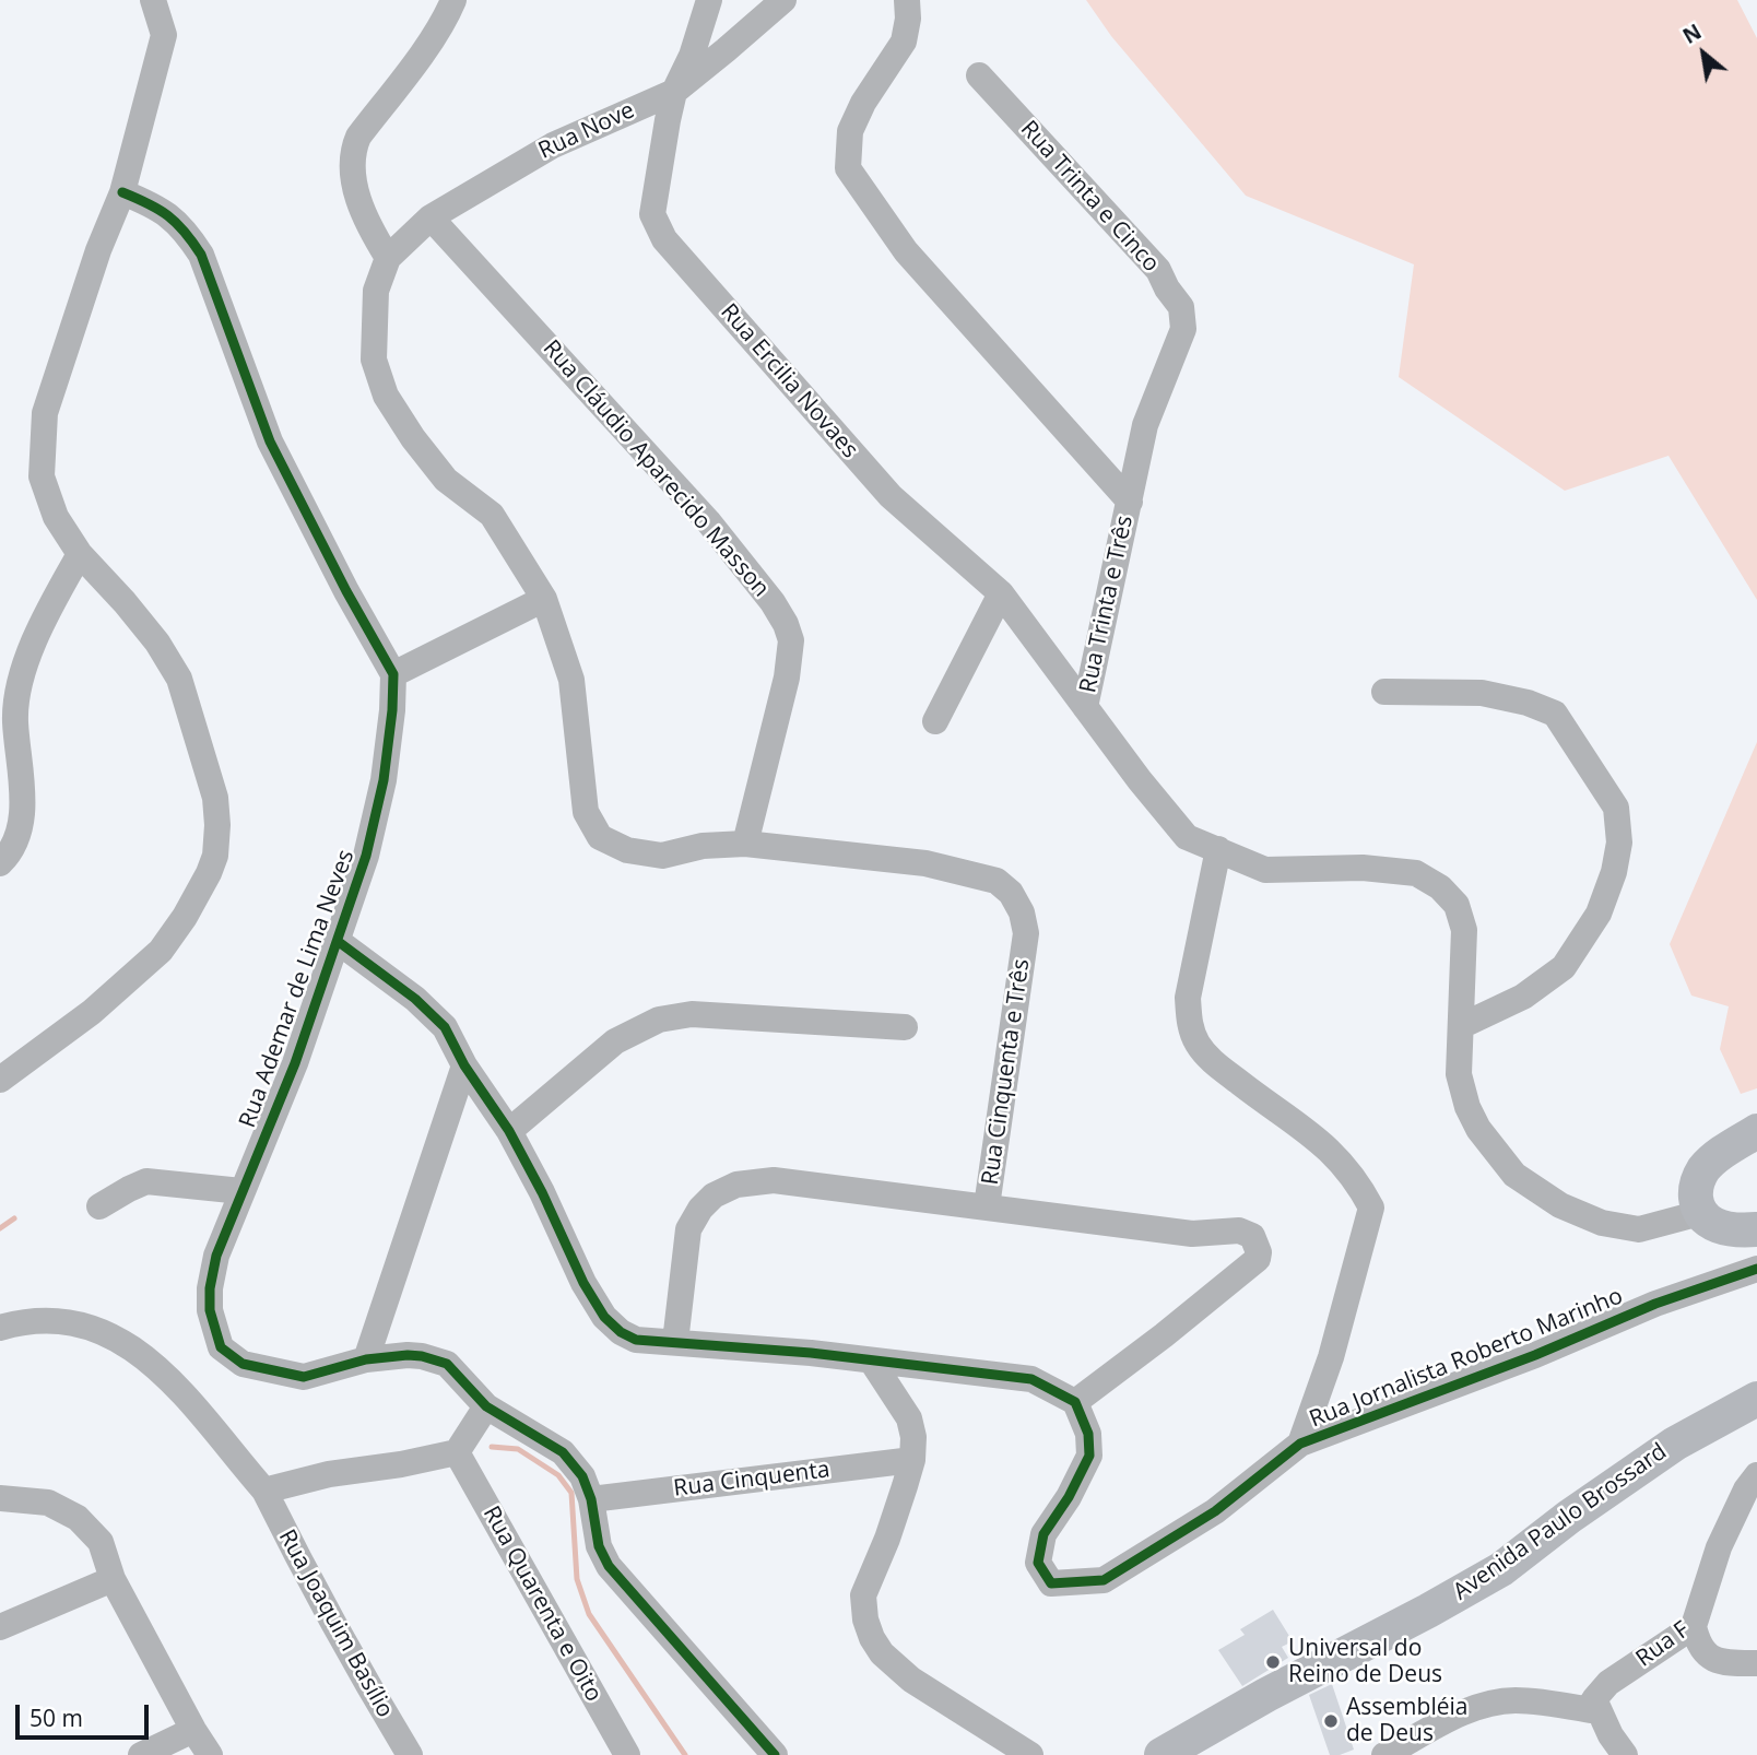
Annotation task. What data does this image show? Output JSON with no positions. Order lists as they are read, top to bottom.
{
  "streets": {
    "main road": ["Avenida Paulo Brossard"],
    "street": [
      "Rua Nove",
      "Rua Trinta e Cinco",
      "Rua Ercilia Novaes",
      "Rua Cláudio Aparecido Masson",
      "Rua Trinta e Três",
      "Rua Ademar de Lima Neves",
      "Rua Cinquenta e Três",
      "Rua Jornalista Roberto Marinho",
      "Rua Cinquenta",
      "Rua Quarenta e Oito",
      "Rua Joaquim Basílio",
      "Rua F"
    ]
  },
  "crossings": [
    ["Rua Nove", "Rua Ercilia Novaes"],
    ["Rua Nove", "Rua Cláudio Aparecido Masson"],
    ["Rua Trinta e Cinco", "Rua Trinta e Três"],
    ["Rua Ercilia Novaes", "Rua Trinta e Três"],
    ["Rua Cláudio Aparecido Masson", "Rua Cinquenta e Três"],
    ["Rua Ademar de Lima Neves", "Rua Cinquenta"]
  ],
  "places": ["Universal do Reino de Deus", "Assembléia de Deus"],
  "scale_bar": "50 m",
  "north": "top left"
}
